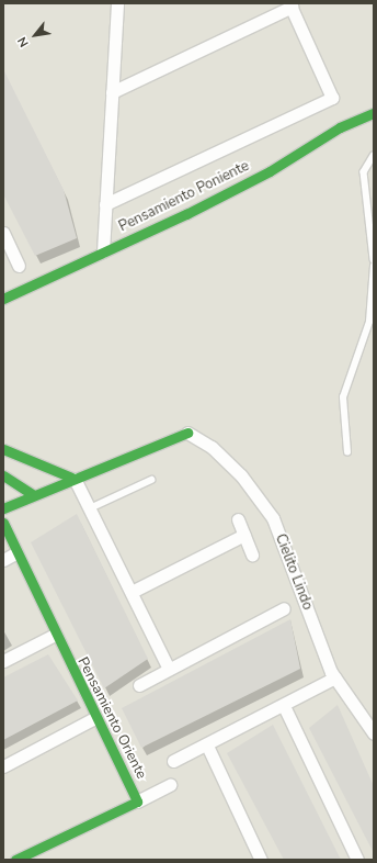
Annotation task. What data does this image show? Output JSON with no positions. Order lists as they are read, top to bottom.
{
  "streets": {
    "street": ["Pensamiento Poniente", "Cielito Lindo", "Pensamiento Oriente"]
  },
  "north": "bottom left"
}
